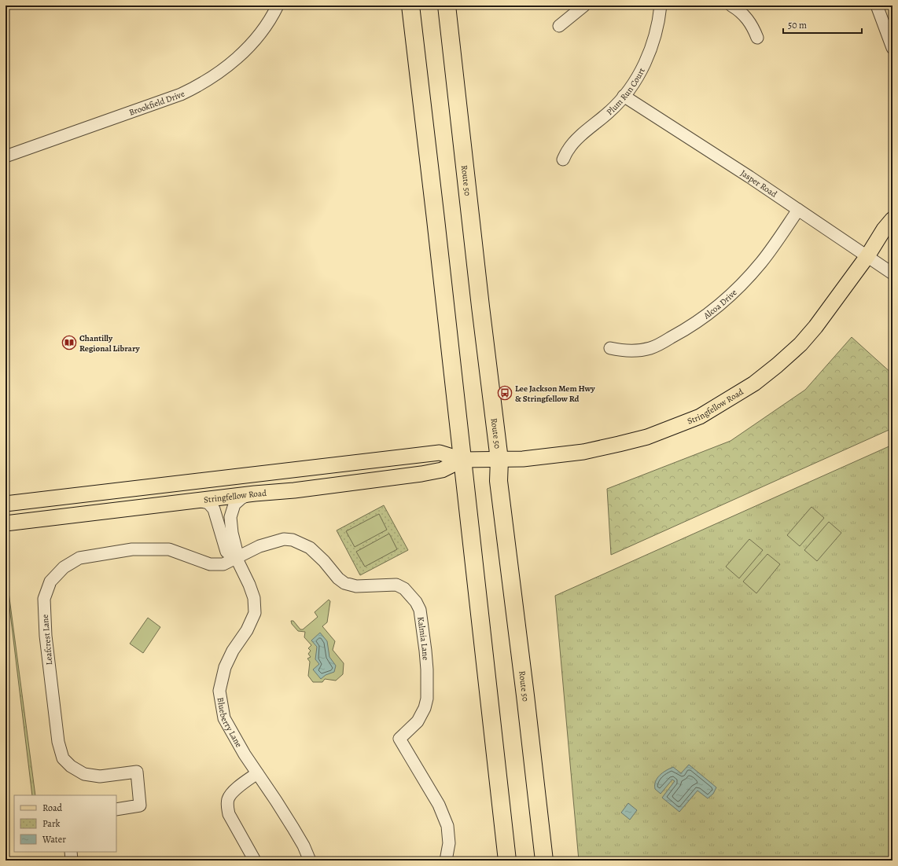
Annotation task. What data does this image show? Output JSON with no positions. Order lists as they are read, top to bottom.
{
  "streets": {
    "highway": ["Route 50"],
    "main road": ["Stringfellow Road"],
    "street": [
      "Plum Run Court",
      "Brookfield Drive",
      "Jasper Road",
      "Alcoa Drive",
      "Kalmia Lane",
      "Leafcrest Lane",
      "Blueberry Lane"
    ]
  },
  "crossings": [
    ["Plum Run Court", "Jasper Road"],
    ["Route 50", "Stringfellow Road"],
    ["Jasper Road", "Alcoa Drive"],
    ["Jasper Road", "Stringfellow Road"],
    ["Stringfellow Road", "Blueberry Lane"],
    ["Kalmia Lane", "Leafcrest Lane"],
    ["Kalmia Lane", "Blueberry Lane"],
    ["Leafcrest Lane", "Blueberry Lane"]
  ],
  "places": {
    "library": ["Chantilly Regional Library"],
    "bus stop": ["Lee Jackson Mem Hwy & Stringfellow Rd"]
  },
  "legend": ["Road", "Park", "Water"],
  "scale_bar": "50 m"
}
